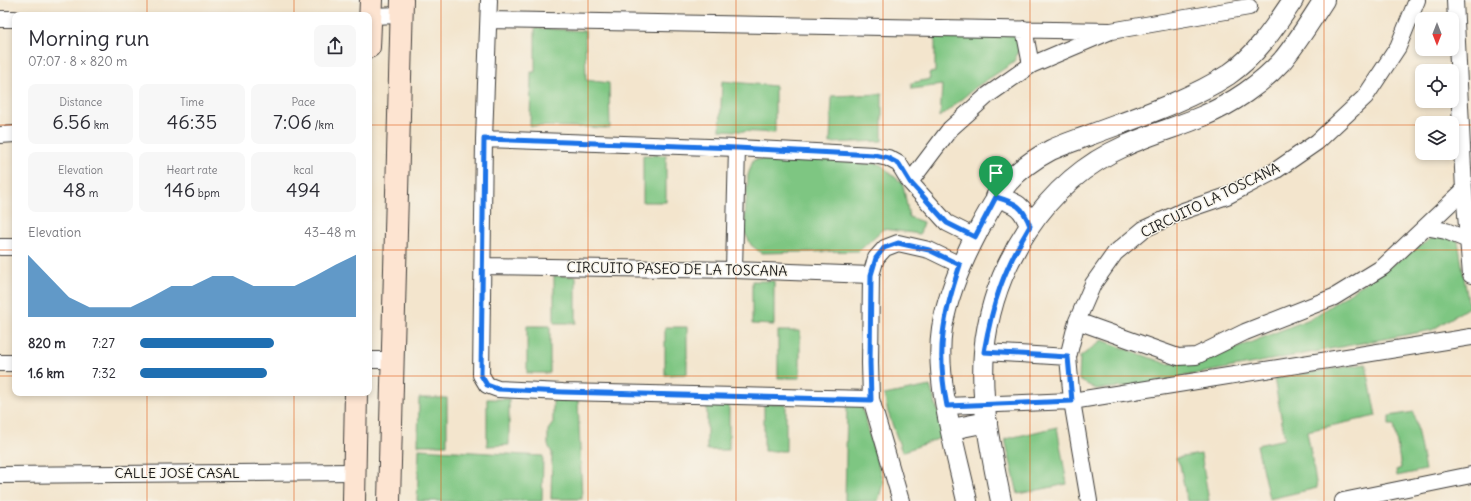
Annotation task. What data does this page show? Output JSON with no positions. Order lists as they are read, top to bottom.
{
  "streets": {
    "street": ["CIRCUITO LA TOSCANA", "CIRCUITO PASEO DE LA TOSCANA", "CALLE JOSÉ CASAL"]
  },
  "north": "bottom",
  "page": {
    "heading": ["Morning run", "07:07 · 8 × 820 m"],
    "stats": [
      ["Distance", "6.56 km"],
      ["Time", "46:35"],
      ["Pace", "7:06 /km"],
      ["Elevation", "48 m"],
      ["Heart rate", "146 bpm"],
      ["kcal", "494"]
    ],
    "chart": ["Elevation", "43–48 m"],
    "list": [
      {
        "name": "820 m",
        "note": "7:27"
      },
      {
        "name": "1.6 km",
        "note": "7:32"
      }
    ]
  }
}
